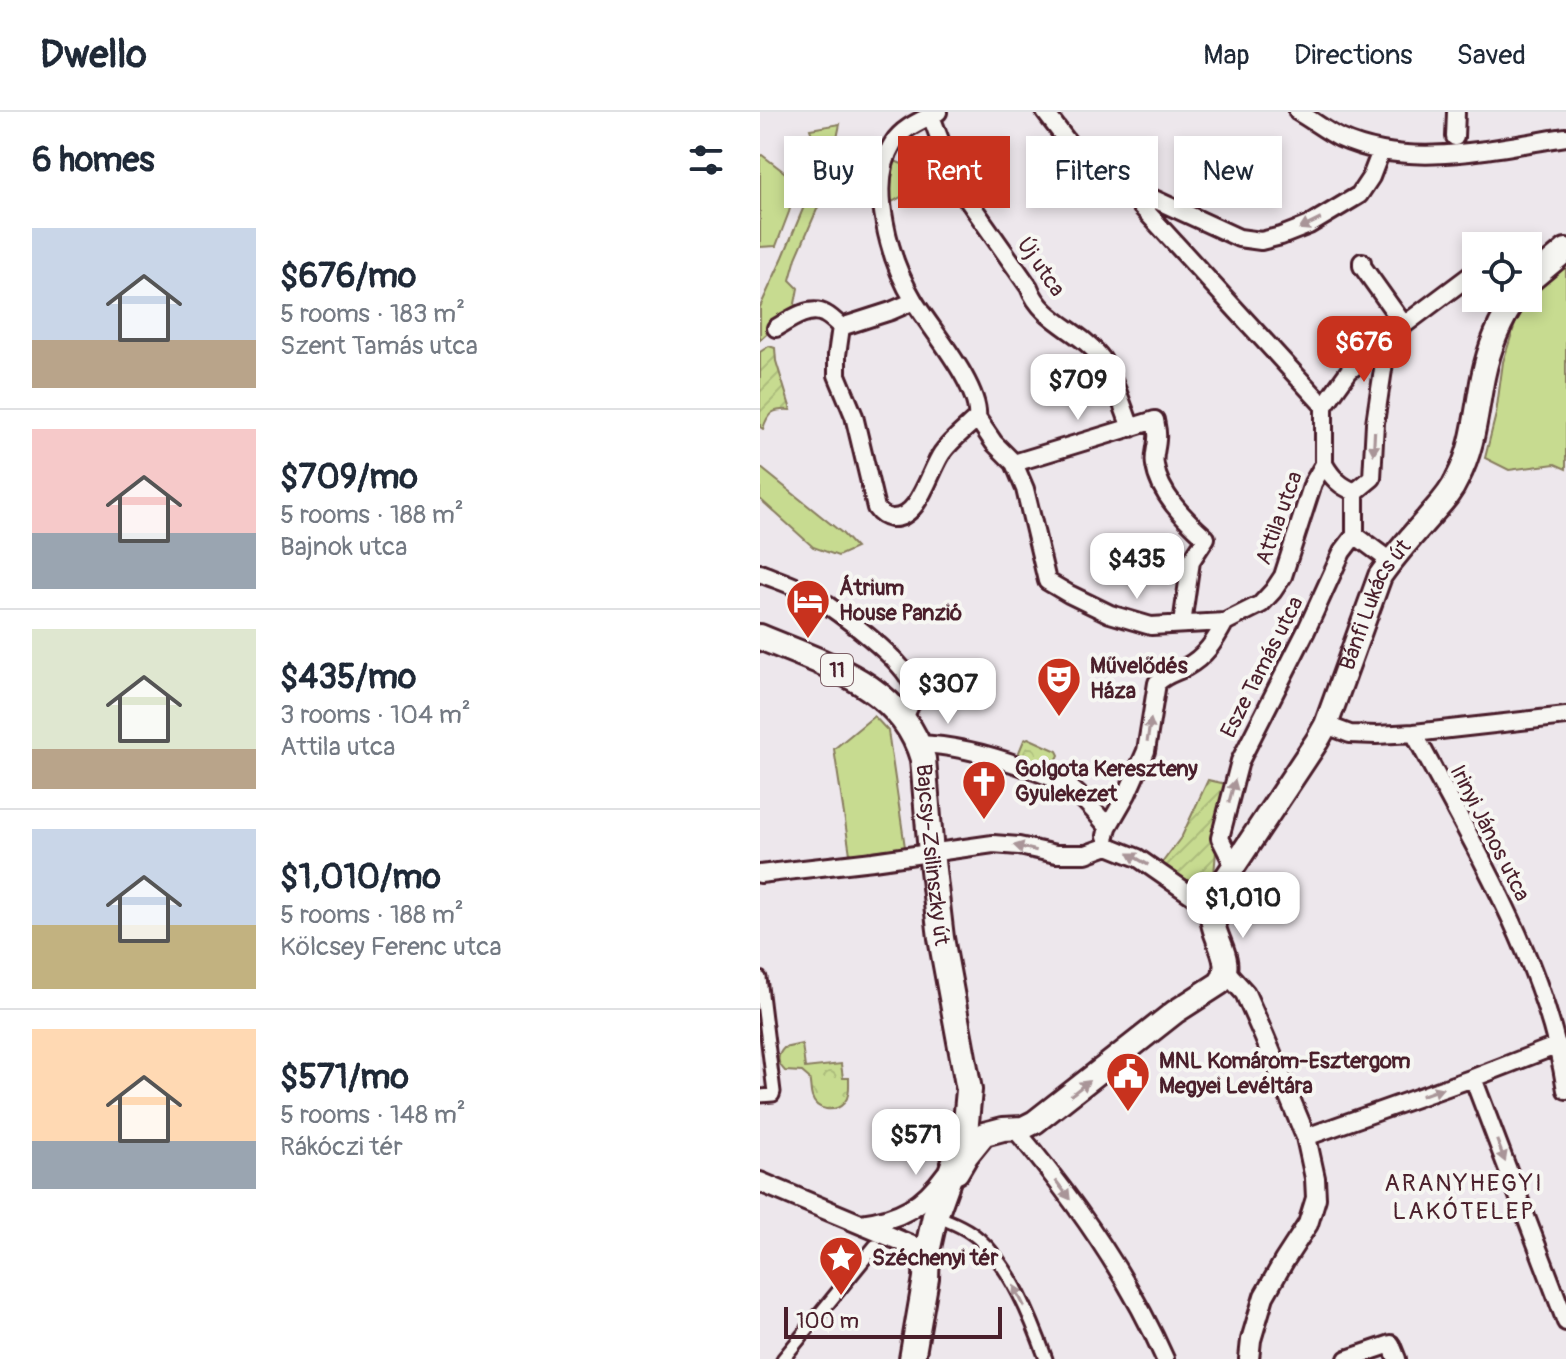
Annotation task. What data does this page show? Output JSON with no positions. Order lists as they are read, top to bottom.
{
  "streets": {
    "main road": ["Bánfi Lukács út", "11", "Bajcsy-Zsilinszky út"],
    "street": [
      "Új utca",
      "Attila utca",
      "Esze Tamás utca",
      "Irinyi János utca"
    ]
  },
  "crossings": [
    ["Bánfi Lukács út", "Esze Tamás utca"],
    ["11", "Bajcsy-Zsilinszky út"]
  ],
  "districts": ["ARANYHEGYI LAKÓTELEP"],
  "places": {
    "hotel": ["Átrium House Panzió"],
    "theatre": ["Művelődés Háza"],
    "church": ["Golgota Kereszteny Gyulekezet"],
    "public building": ["MNL Komárom-Esztergom Megyei Levéltára"],
    "place": ["Széchenyi tér"]
  },
  "scale_bar": "100 m",
  "page": {
    "header": "Dwello",
    "nav": ["Map", "Directions", "Saved"],
    "heading": "6 homes",
    "chip": [
      "Buy",
      "Rent",
      "Filters",
      "New"
    ],
    "list": [
      {
        "name": "$676/mo",
        "note": "5 rooms · 183 m² · Szent Tamás utca"
      },
      {
        "name": "$709/mo",
        "note": "5 rooms · 188 m² · Bajnok utca"
      },
      {
        "name": "$435/mo",
        "note": "3 rooms · 104 m² · Attila utca"
      },
      {
        "name": "$1,010/mo",
        "note": "5 rooms · 188 m² · Kölcsey Ferenc utca"
      },
      {
        "name": "$571/mo",
        "note": "5 rooms · 148 m² · Rákóczi tér"
      }
    ],
    "price": [
      "$676",
      "$709",
      "$435",
      "$307",
      "$1,010",
      "$571"
    ],
    "scale": "100 m"
  }
}
